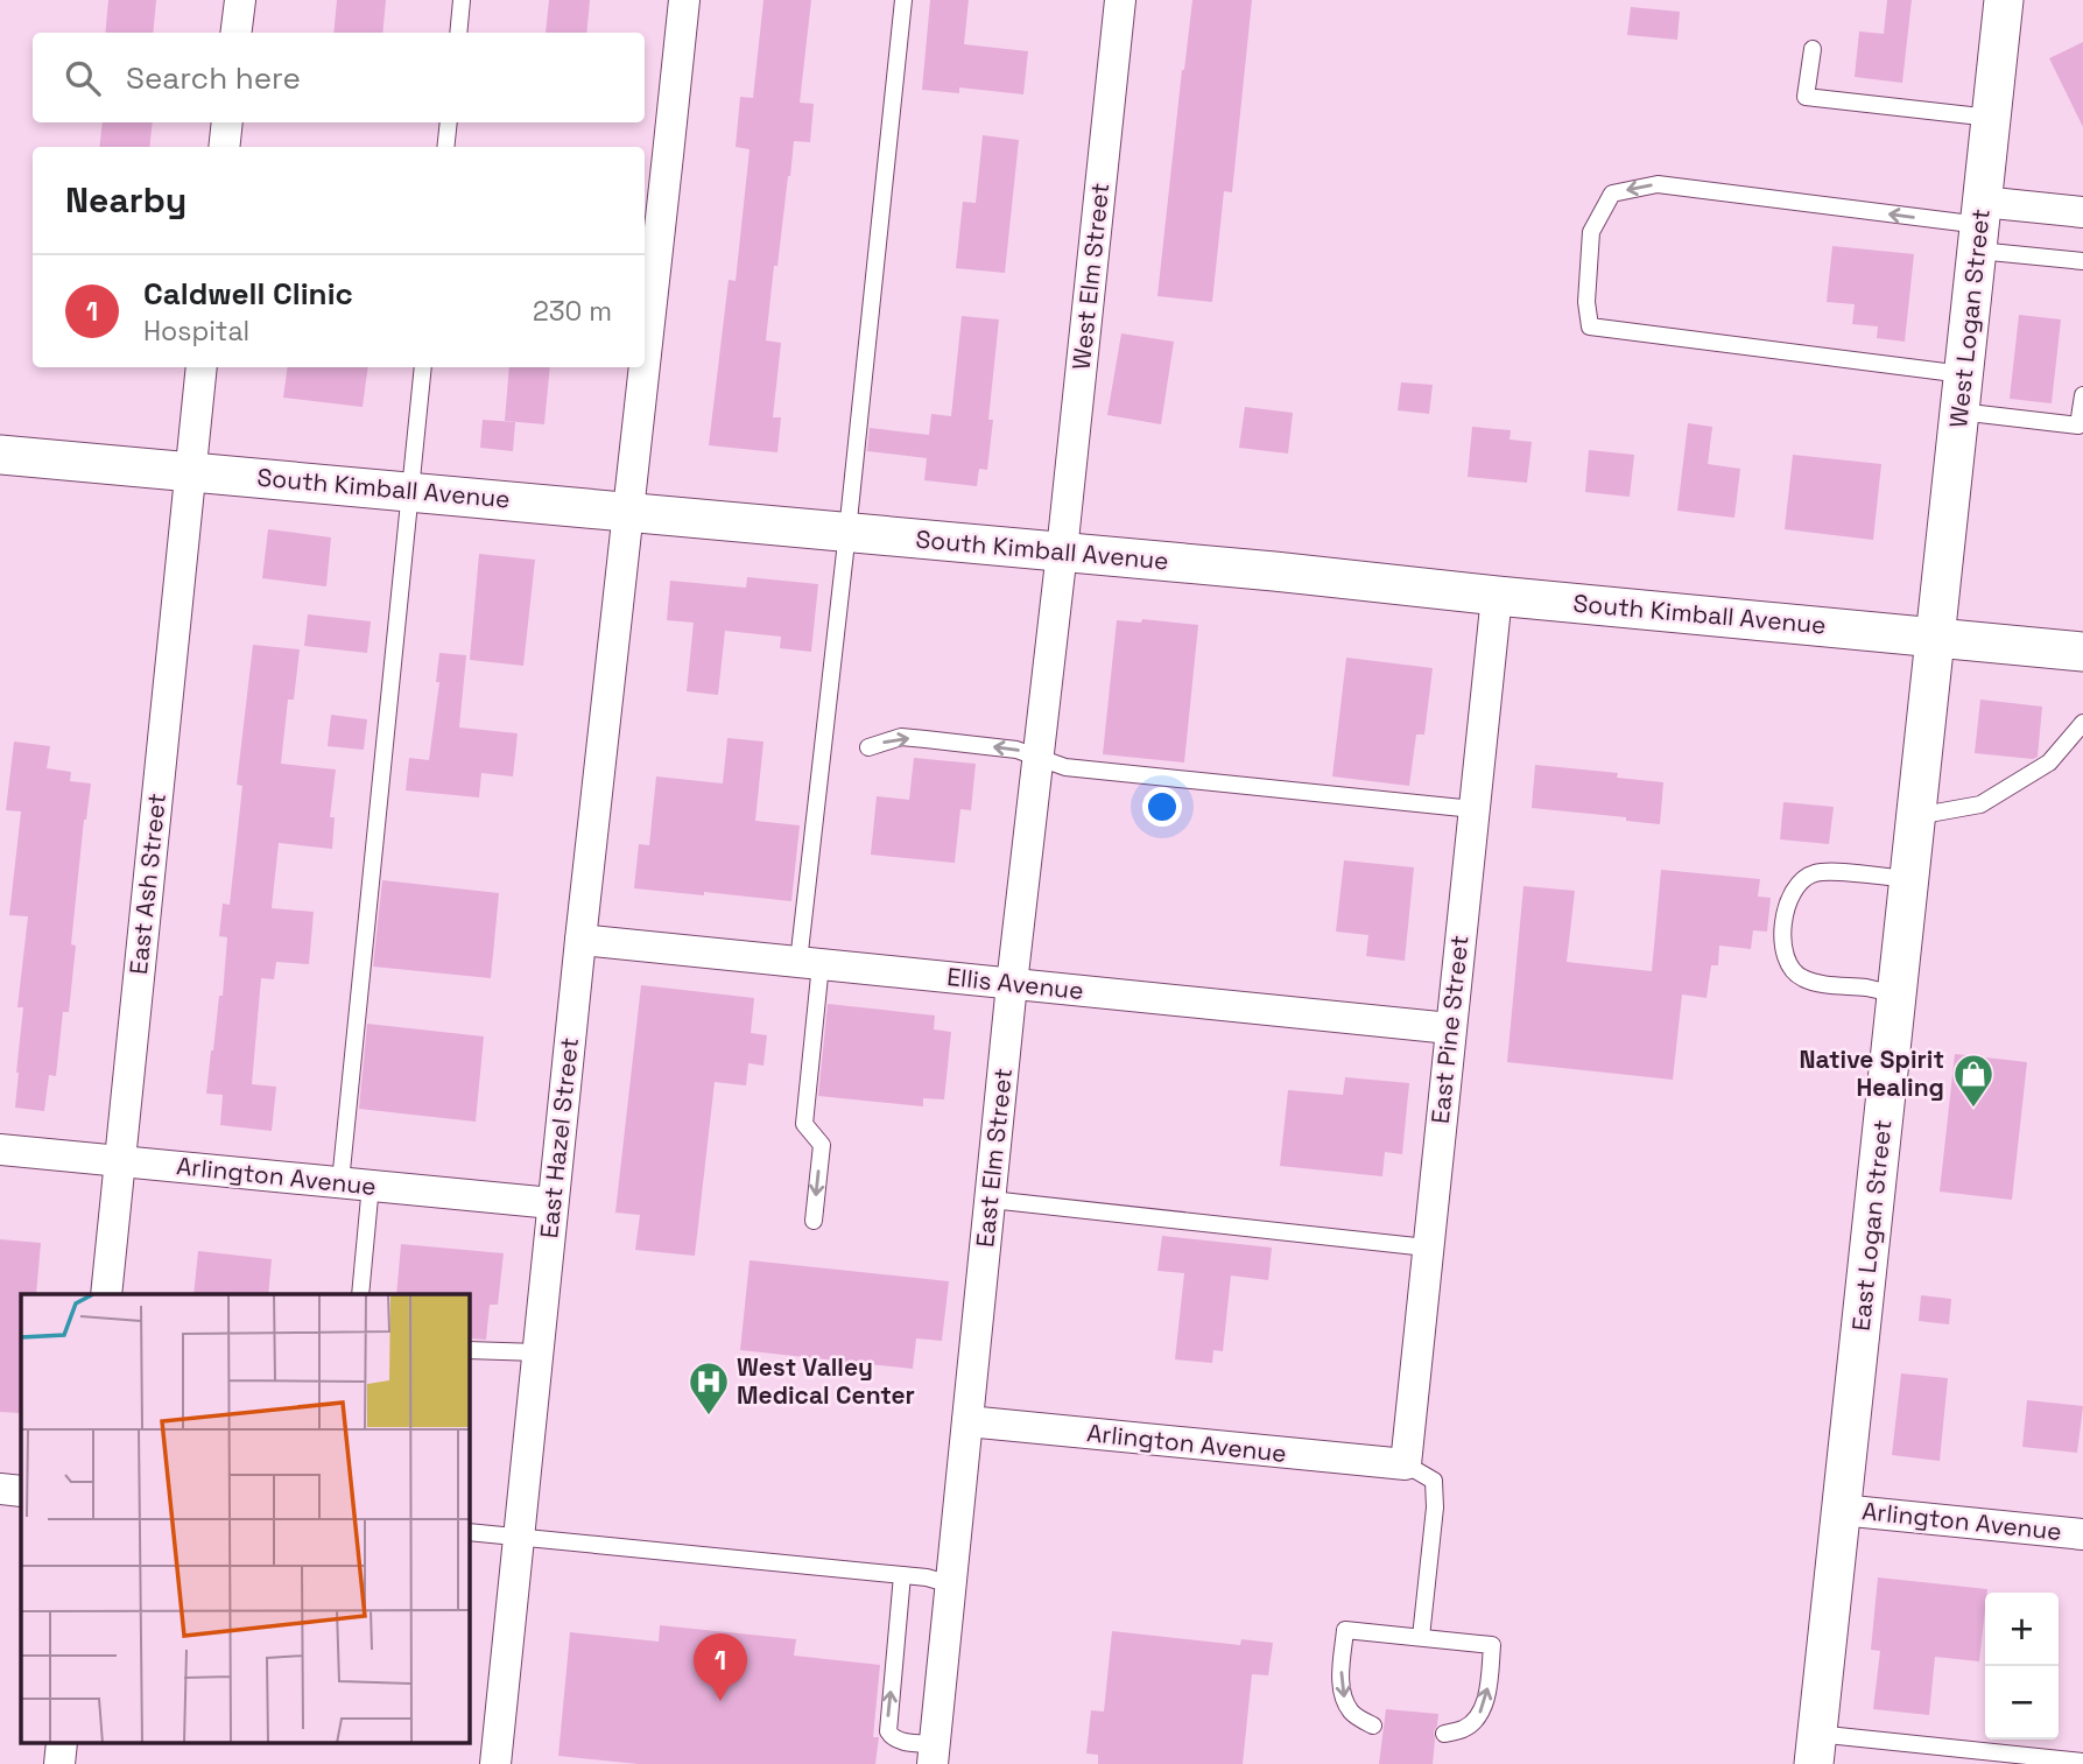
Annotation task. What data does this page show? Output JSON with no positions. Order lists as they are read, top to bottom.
{
  "streets": {
    "street": [
      "West Elm Street",
      "West Logan Street",
      "South Kimball Avenue",
      "East Ash Street",
      "Ellis Avenue",
      "East Pine Street",
      "East Hazel Street",
      "East Elm Street",
      "Arlington Avenue",
      "East Logan Street"
    ]
  },
  "crossings": [
    ["West Elm Street", "South Kimball Avenue"],
    ["West Elm Street", "East Elm Street"],
    ["West Logan Street", "South Kimball Avenue"],
    ["West Logan Street", "East Logan Street"],
    ["South Kimball Avenue", "East Ash Street"],
    ["South Kimball Avenue", "East Pine Street"],
    ["South Kimball Avenue", "East Hazel Street"],
    ["South Kimball Avenue", "East Elm Street"],
    ["South Kimball Avenue", "East Logan Street"],
    ["East Ash Street", "Arlington Avenue"],
    ["Ellis Avenue", "East Pine Street"],
    ["Ellis Avenue", "East Hazel Street"],
    ["Ellis Avenue", "East Elm Street"],
    ["East Pine Street", "Arlington Avenue"],
    ["East Hazel Street", "Arlington Avenue"],
    ["East Elm Street", "Arlington Avenue"],
    ["Arlington Avenue", "East Logan Street"]
  ],
  "places": {
    "shop": ["Native Spirit Healing"],
    "hospital": ["West Valley Medical Center"]
  },
  "page": {
    "search": "Search here",
    "heading": "Nearby",
    "list": [
      {
        "mark": "1",
        "name": "Caldwell Clinic",
        "note": "Hospital",
        "value": "230 m"
      }
    ],
    "map_buttons": ["+", "−"],
    "pins": "1"
  }
}
